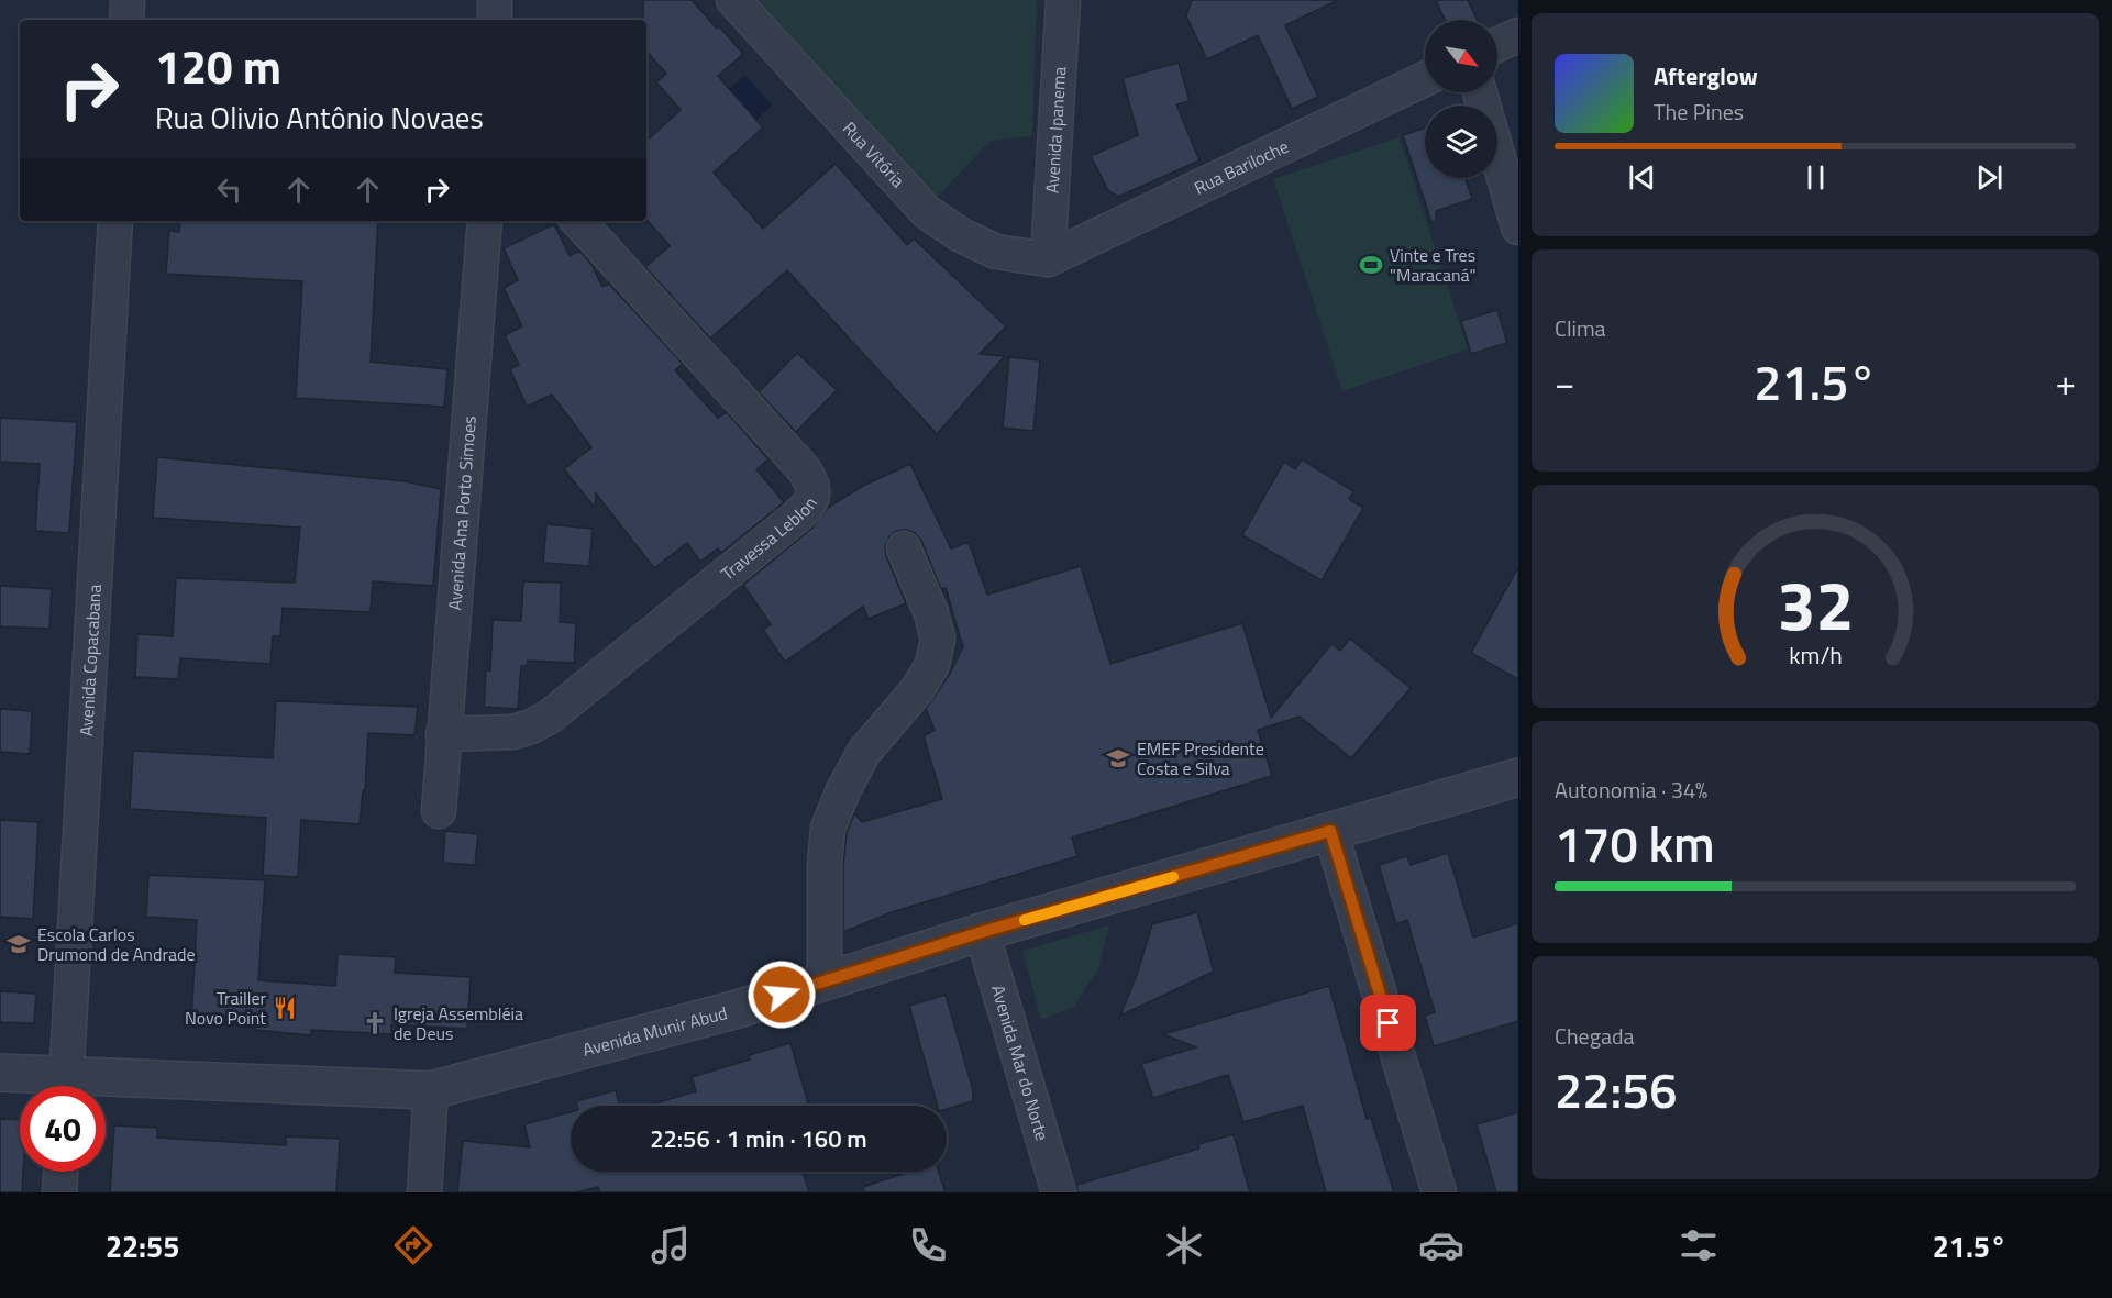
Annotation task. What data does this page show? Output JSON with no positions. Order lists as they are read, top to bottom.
{
  "streets": {
    "street": [
      "Avenida Ipanema",
      "Rua Vitória",
      "Rua Bariloche",
      "Avenida Ana Porto Simoes",
      "Travessa Leblon",
      "Avenida Copacabana",
      "Avenida Munir Abud",
      "Avenida Mar do Norte"
    ]
  },
  "crossings": [
    ["Avenida Ipanema", "Rua Vitória"],
    ["Avenida Ipanema", "Rua Bariloche"],
    ["Rua Vitória", "Rua Bariloche"],
    ["Avenida Ana Porto Simoes", "Travessa Leblon"],
    ["Avenida Munir Abud", "Avenida Mar do Norte"]
  ],
  "places": {
    "sports": ["Vinte e Tres \"Maracaná\""],
    "school or university": ["EMEF Presidente Costa e Silva", "Escola Carlos Drumond de Andrade"],
    "restaurant": ["Trailler Novo Point"],
    "church": ["Igreja Assembléia de Deus"]
  },
  "north": "bottom right",
  "page": {
    "turn": ["120 m", "Rua Olivio Antônio Novaes"],
    "song": ["Afterglow", "The Pines"],
    "tile": [
      "Clima",
      ["Autonomia · 34%", "170 km"],
      ["Chegada", "22:56"]
    ],
    "heat": ["−", "21.5°", "+"],
    "limit": "40",
    "trip": "22:56 · 1 min · 160 m",
    "tabs": ["22:55", "21.5°"],
    "gauge": ["32", "km/h"]
  }
}
